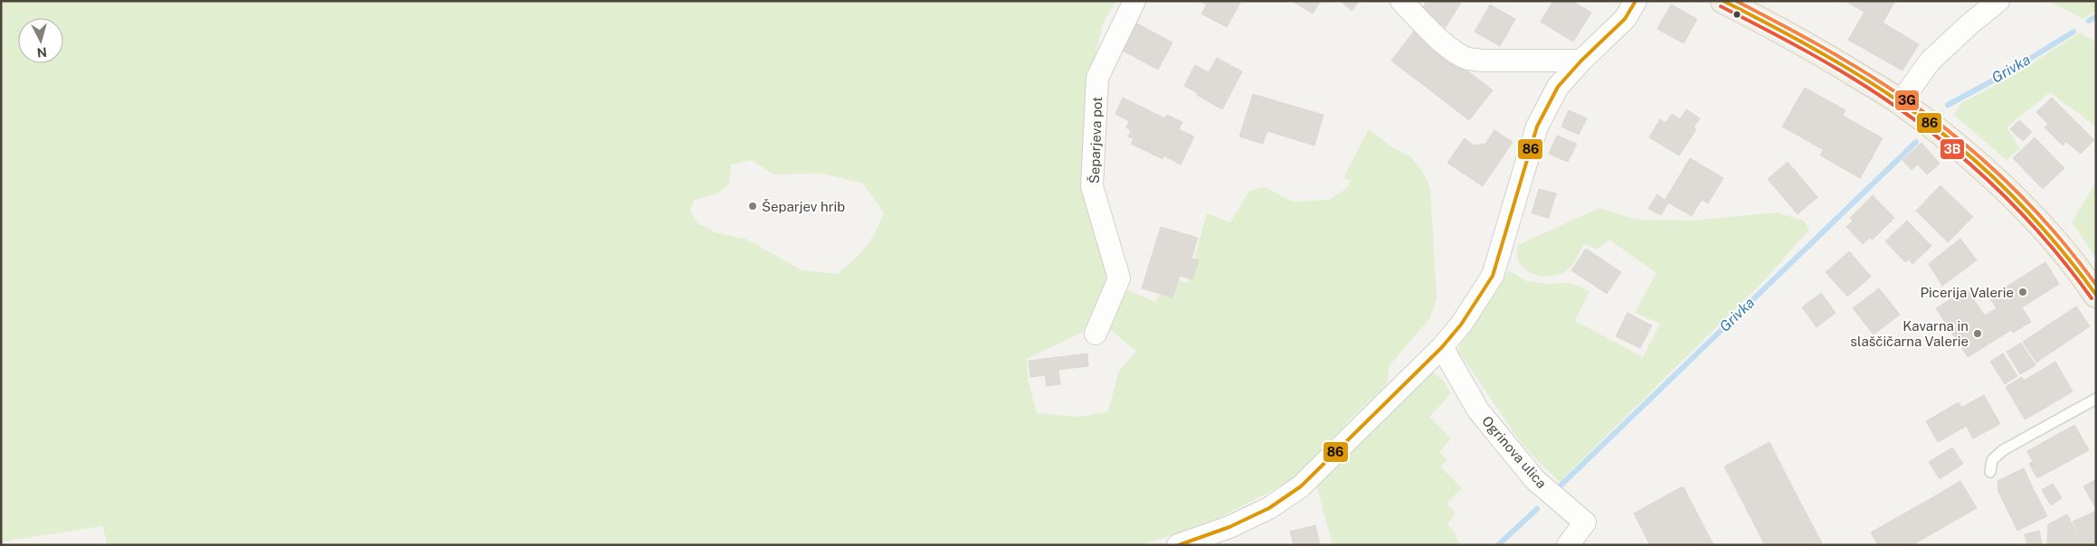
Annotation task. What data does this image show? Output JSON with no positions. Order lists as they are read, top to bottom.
{
  "streets": {
    "street": ["Šeparjeva pot", "Ogrinova ulica"]
  },
  "water": ["Grivka"],
  "places": ["Šeparjev hrib", "Picerija Valerie", "Kavarna in slaščičarna Valerie"],
  "lines": ["transit line 86", "transit line 3G", "transit line 3B"],
  "north": "bottom"
}
